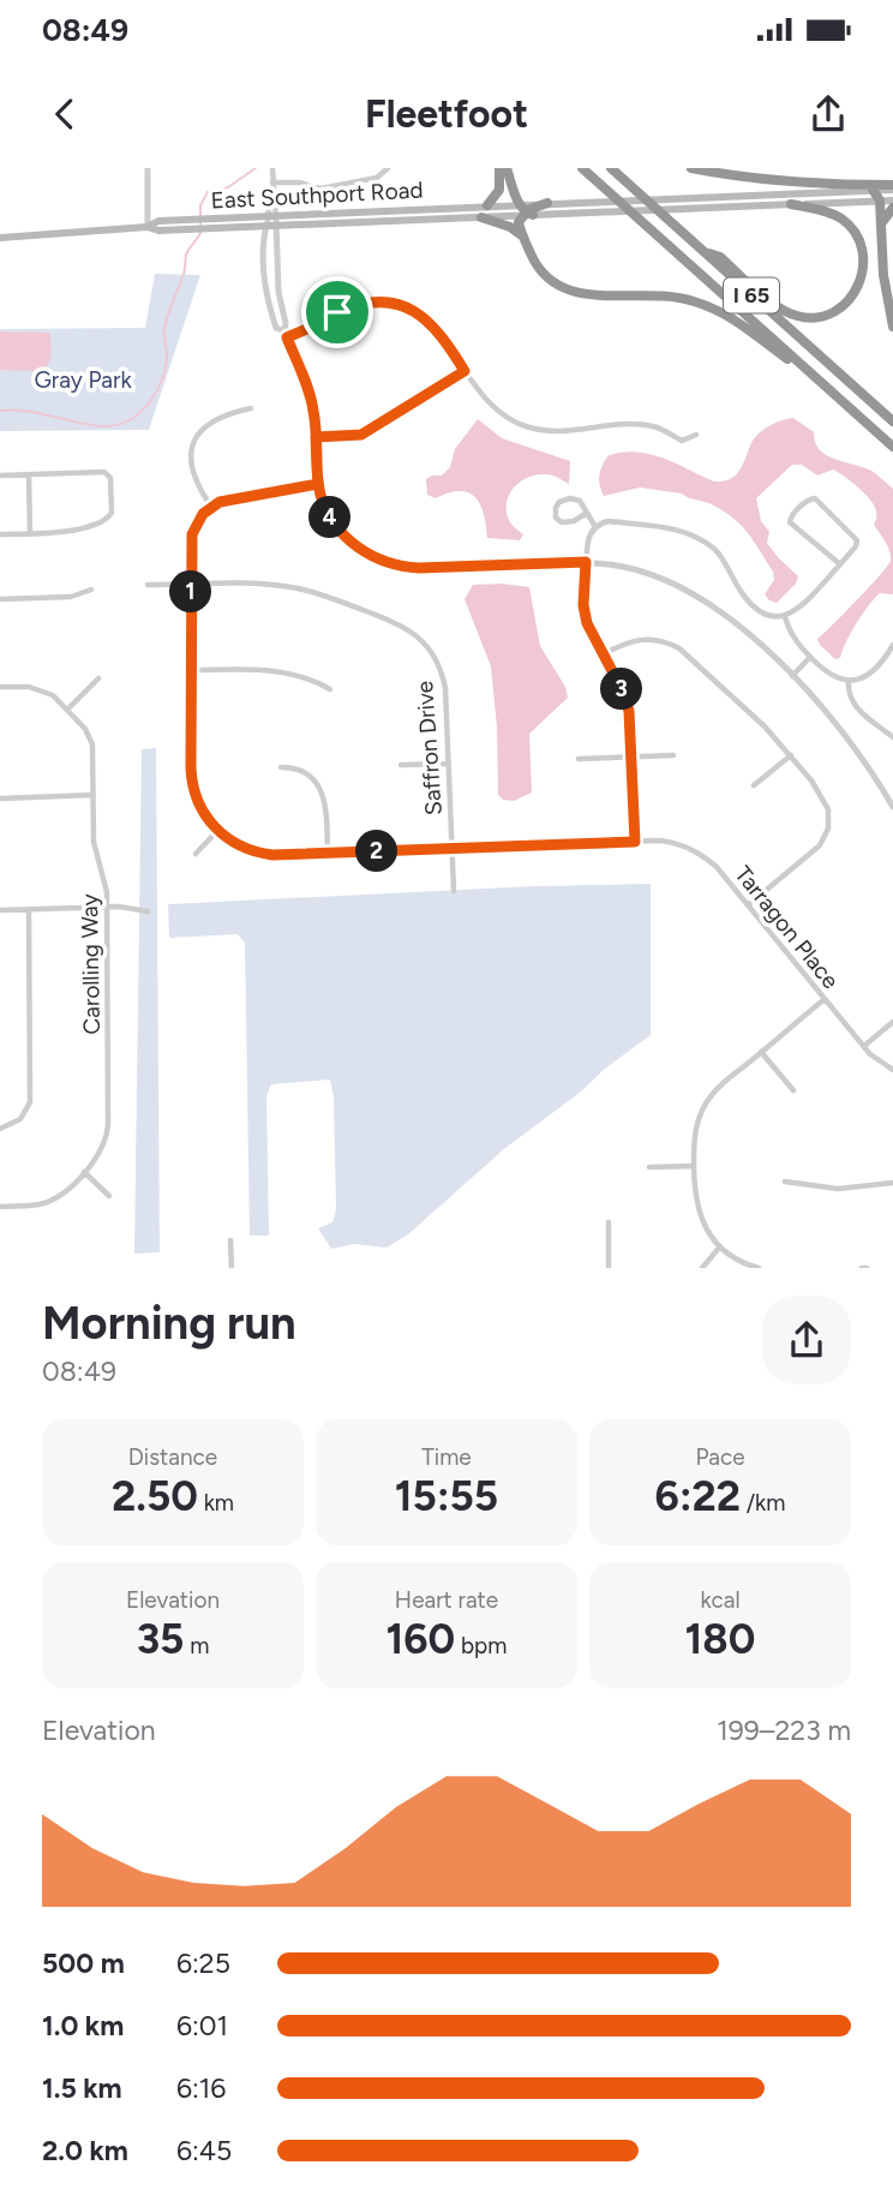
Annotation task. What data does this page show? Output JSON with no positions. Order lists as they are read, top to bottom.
{
  "streets": {
    "highway": ["I 65"],
    "main road": ["East Southport Road"],
    "street": ["Saffron Drive", "Tarragon Place", "Carolling Way"]
  },
  "crossings": [
    ["Saffron Drive", "Tarragon Place"]
  ],
  "parks": ["Gray Park"],
  "page": {
    "status": "08:49",
    "header": "Fleetfoot",
    "pins": [
      "4",
      "1",
      "3",
      "2"
    ],
    "heading": ["Morning run", "08:49"],
    "stats": [
      ["Distance", "2.50 km"],
      ["Time", "15:55"],
      ["Pace", "6:22 /km"],
      ["Elevation", "35 m"],
      ["Heart rate", "160 bpm"],
      ["kcal", "180"]
    ],
    "chart": ["Elevation", "199–223 m"],
    "list": [
      {
        "name": "500 m",
        "note": "6:25"
      },
      {
        "name": "1.0 km",
        "note": "6:01"
      },
      {
        "name": "1.5 km",
        "note": "6:16"
      },
      {
        "name": "2.0 km",
        "note": "6:45"
      }
    ]
  }
}
